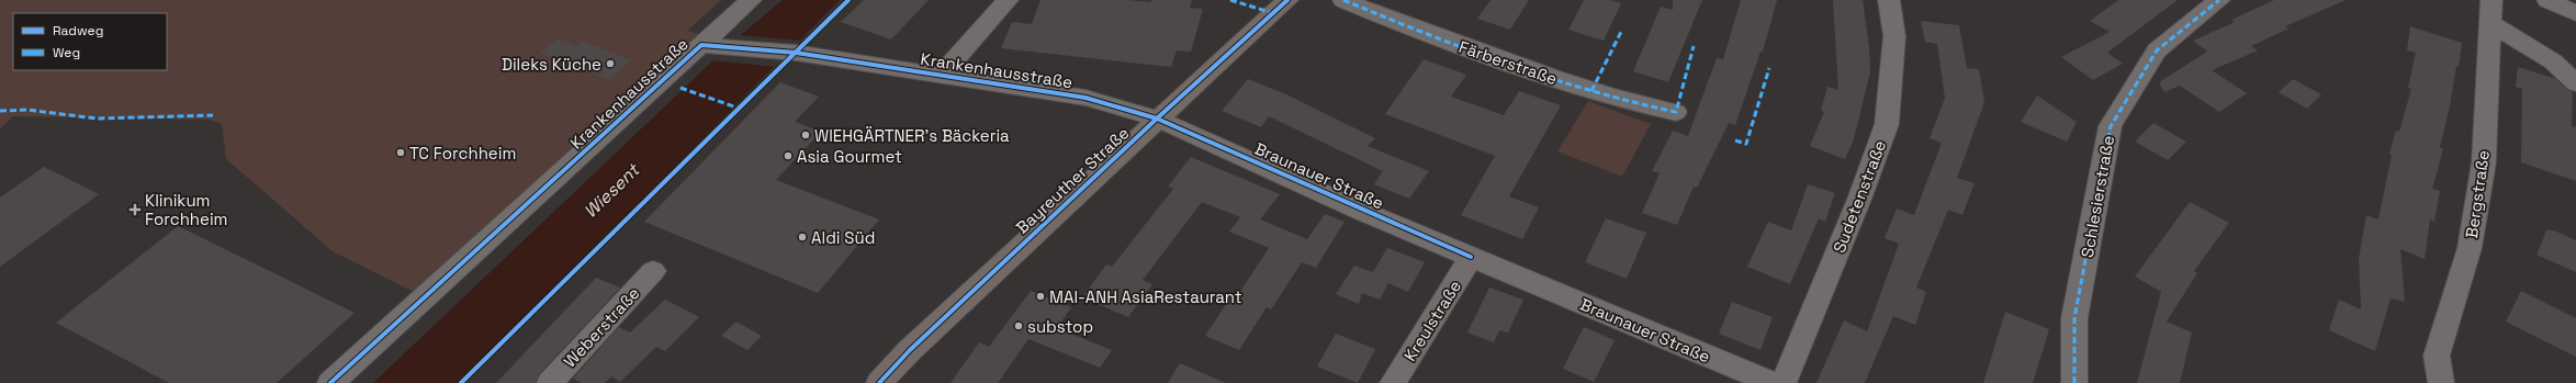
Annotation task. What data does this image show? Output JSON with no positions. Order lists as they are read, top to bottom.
{
  "streets": {
    "main road": ["Bayreuther Straße"],
    "street": [
      "Färberstraße",
      "Krankenhausstraße",
      "Braunauer Straße",
      "Bergstraße",
      "Sudetenstraße",
      "Schlesierstraße",
      "Kreulstraße",
      "Weberstraße"
    ]
  },
  "crossings": [
    ["Krankenhausstraße", "Braunauer Straße"],
    ["Krankenhausstraße", "Bayreuther Straße"],
    ["Braunauer Straße", "Bayreuther Straße"],
    ["Braunauer Straße", "Kreulstraße"]
  ],
  "water": ["Wiesent"],
  "places": {
    "other": [
      "Dileks Küche",
      "WIEHGÄRTNER's Bäckeria",
      "TC Forchheim",
      "Asia Gourmet",
      "Aldi Süd",
      "MAI-ANH AsiaRestaurant",
      "substop"
    ],
    "health": ["Klinikum Forchheim"]
  },
  "legend": ["Radweg", "Weg"]
}
